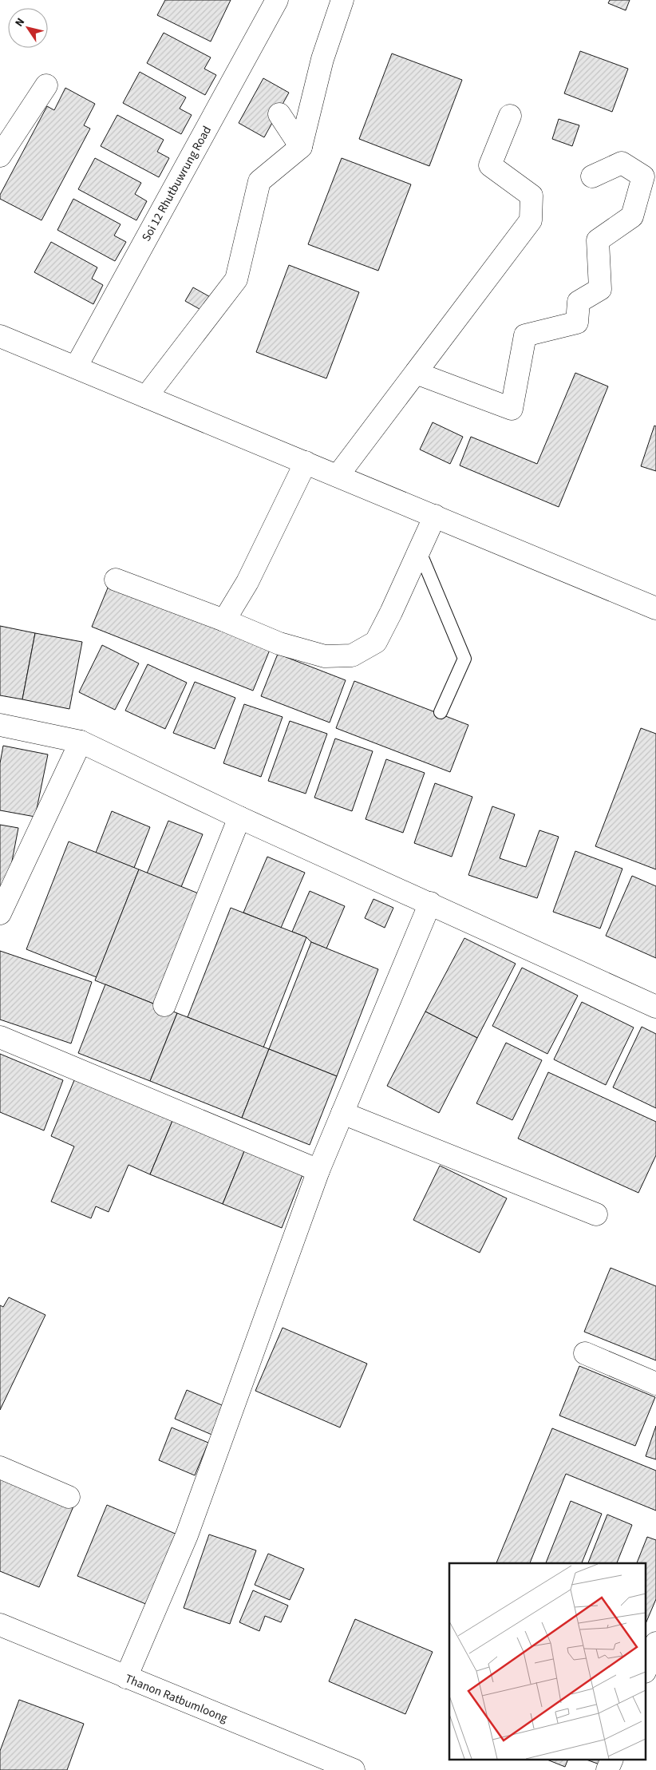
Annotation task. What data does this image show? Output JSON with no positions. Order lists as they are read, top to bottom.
{
  "streets": {
    "street": ["Soi 12 Rhutbuwrung Road", "Thanon Ratbumloong"]
  },
  "north": "top left"
}
